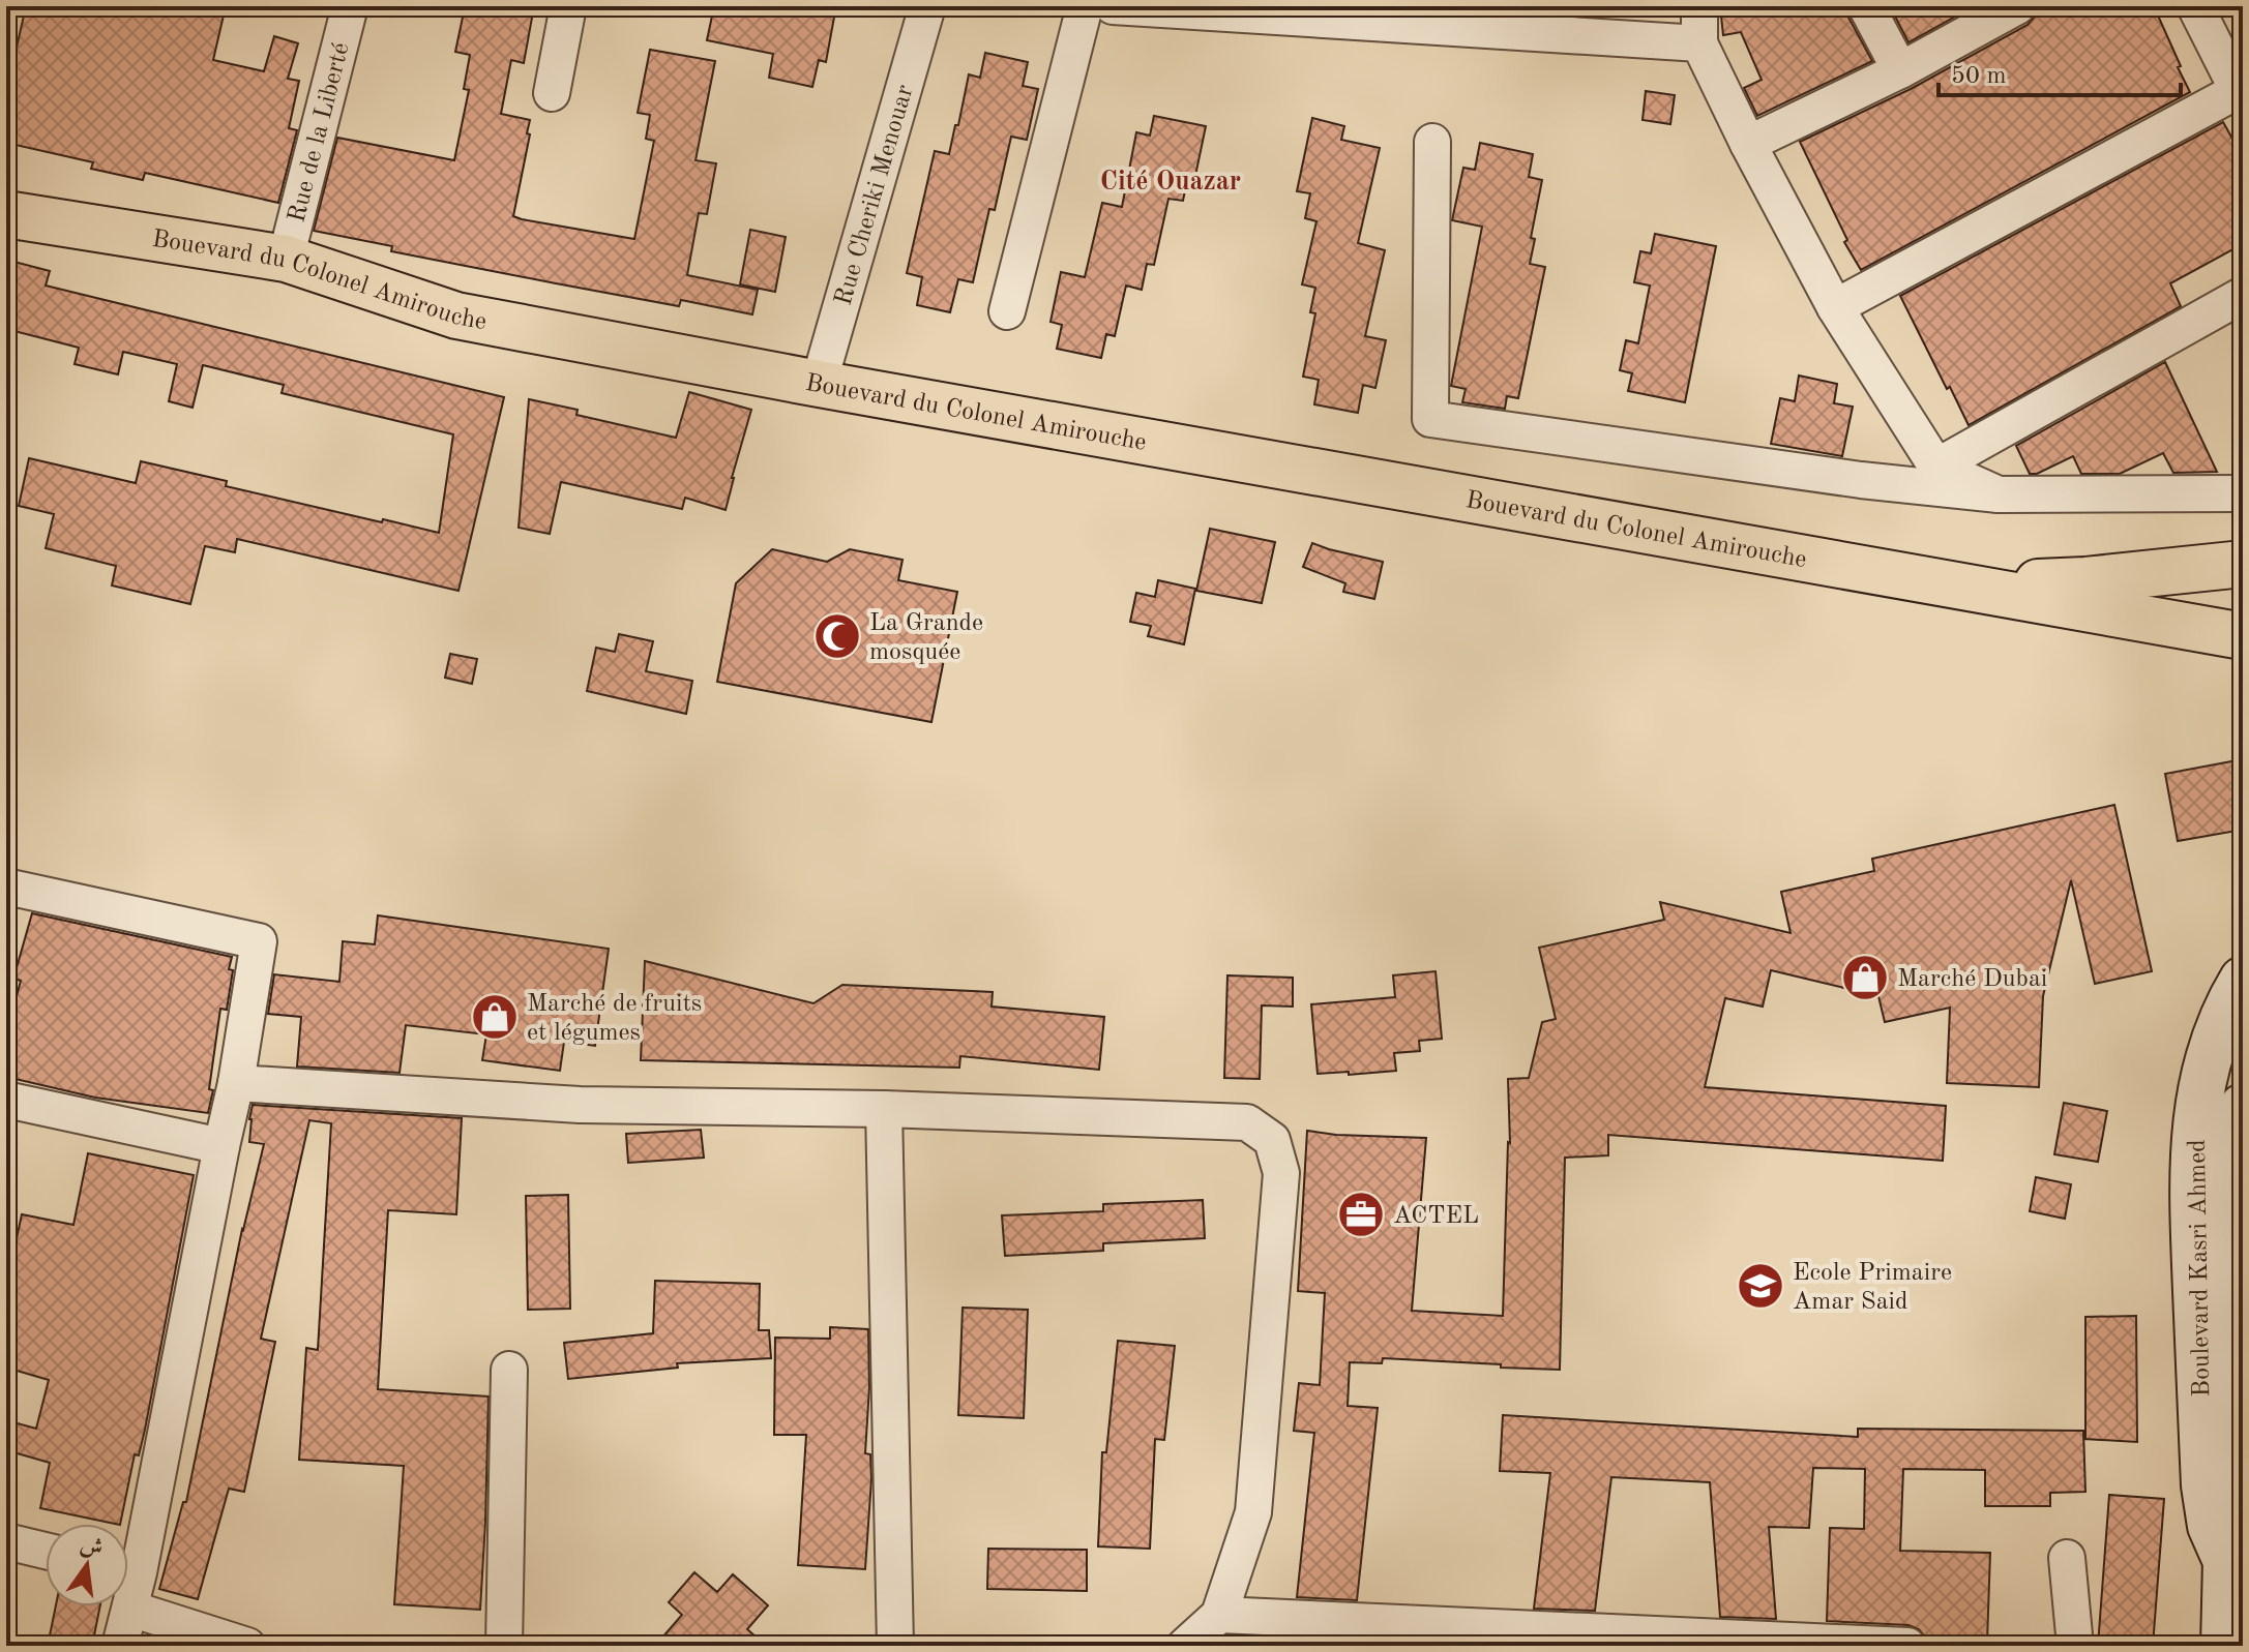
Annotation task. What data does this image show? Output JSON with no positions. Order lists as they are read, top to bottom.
{
  "streets": {
    "main road": ["Bouevard du Colonel Amirouche", "Boulevard Kasri Ahmed"],
    "street": ["Rue de la Liberté", "Rue Cheriki Menouar"]
  },
  "crossings": [
    ["Rue de la Liberté", "Bouevard du Colonel Amirouche"],
    ["Rue Cheriki Menouar", "Bouevard du Colonel Amirouche"]
  ],
  "districts": ["Cité Ouazar"],
  "places": {
    "mosque": ["La Grande mosquée"],
    "shop": ["Marché Dubai", "Marché de fruits et légumes"],
    "office": ["ACTEL"],
    "school or university": ["Ecole Primaire Amar Said"]
  },
  "scale_bar": "50 m",
  "north": "top"
}
